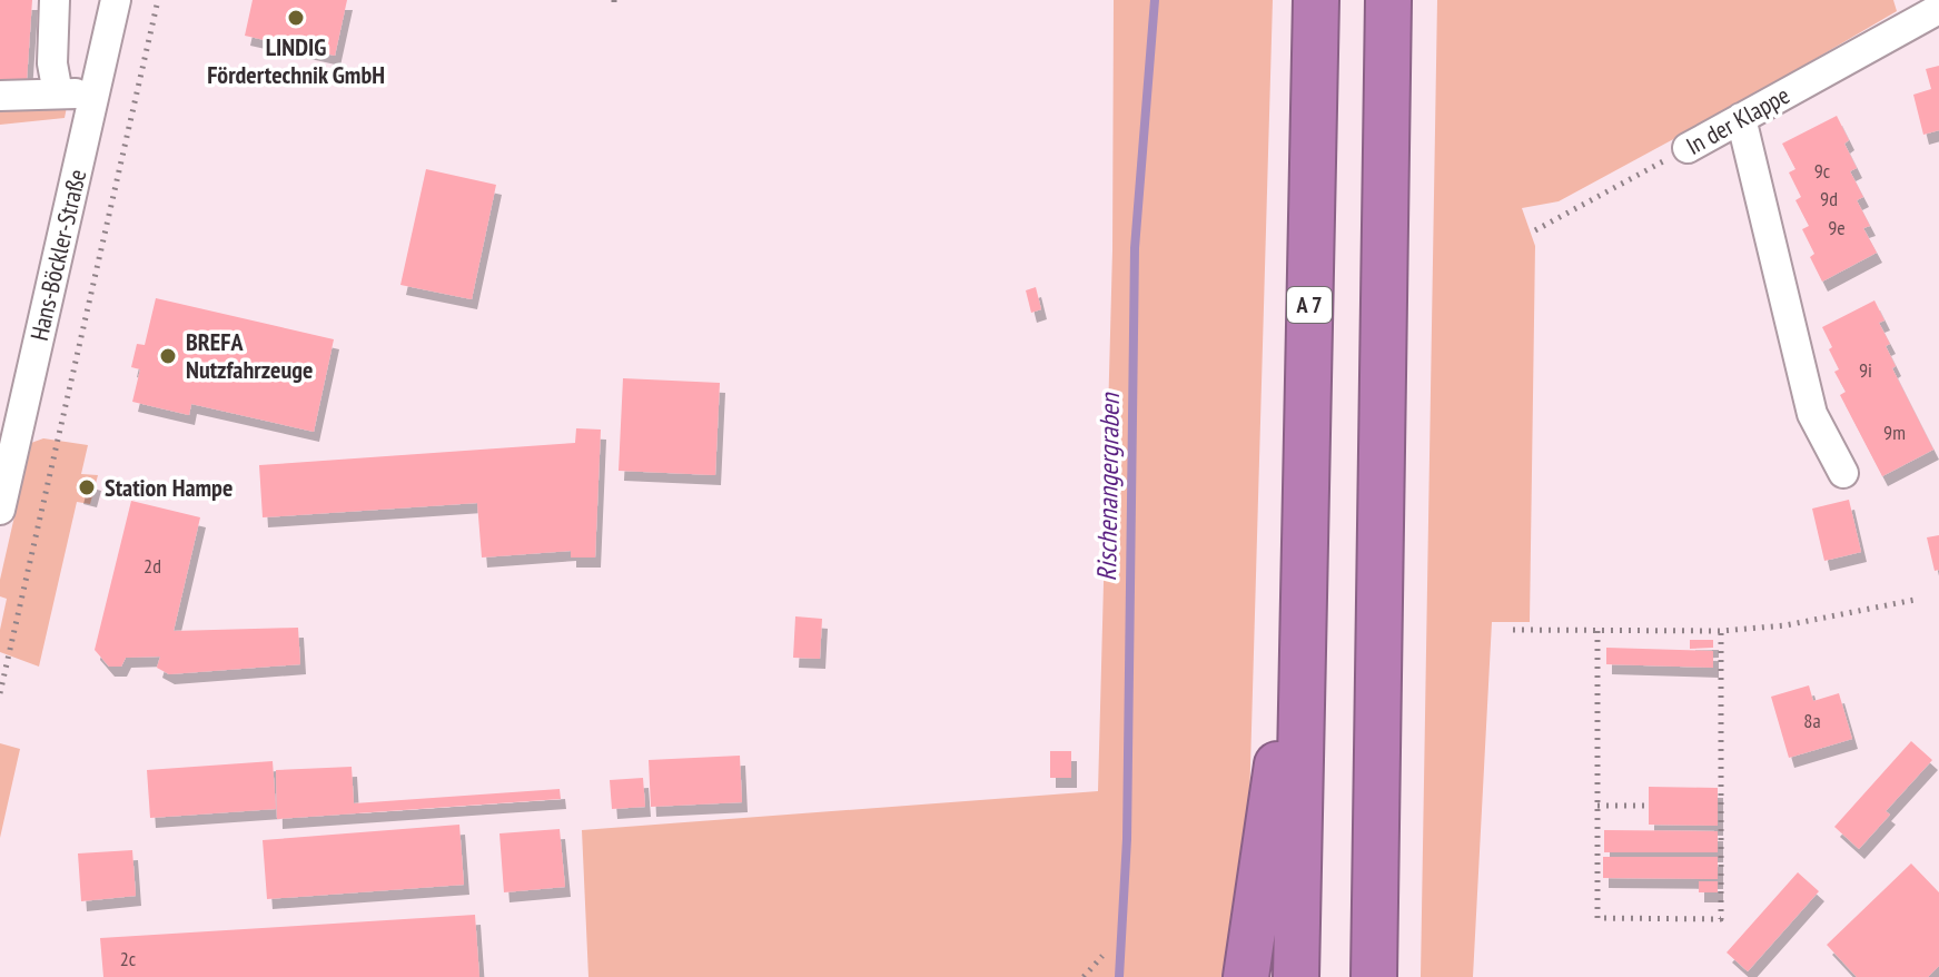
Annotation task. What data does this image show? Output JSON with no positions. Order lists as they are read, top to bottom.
{
  "streets": {
    "highway": ["A 7"],
    "street": ["In der Klappe", "Hans-Böckler-Straße"]
  },
  "water": ["Rischenangergraben"],
  "places": ["LINDIG Fördertechnik GmbH", "BREFA Nutzfahrzeuge", "Station Hampe"],
  "house_numbers": [
    "9c",
    "9d",
    "9e",
    "9i",
    "9m",
    "2d",
    "8a",
    "2c"
  ]
}
